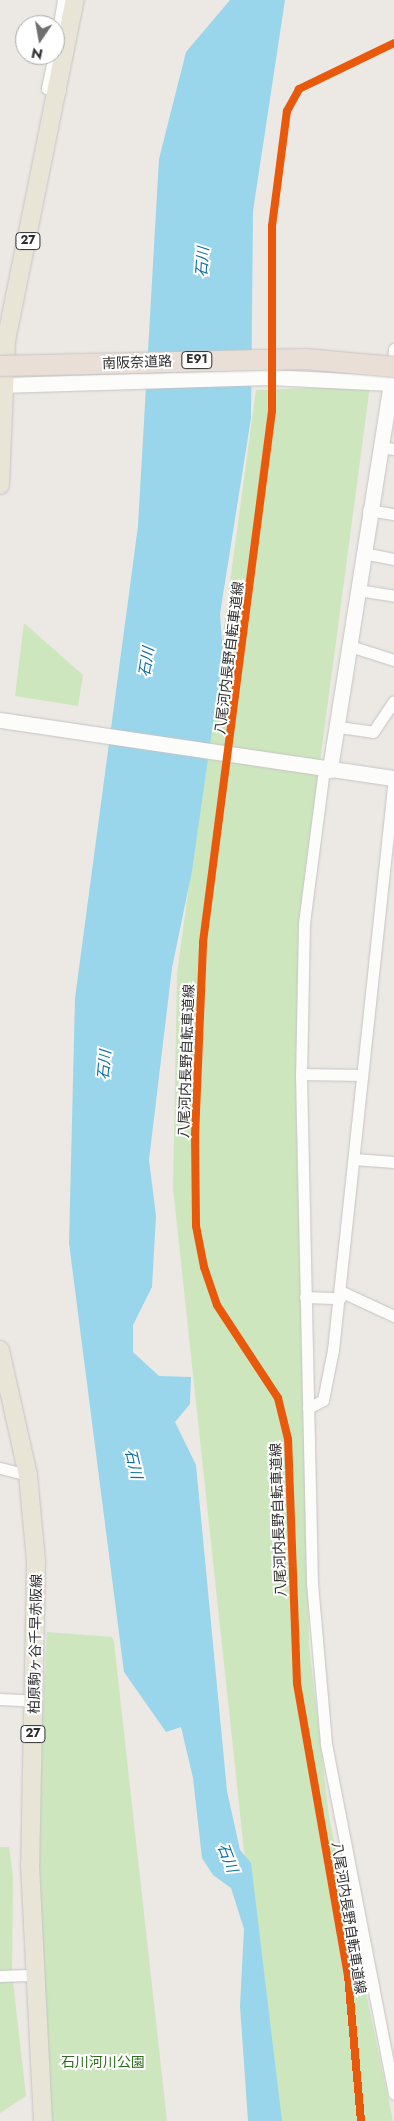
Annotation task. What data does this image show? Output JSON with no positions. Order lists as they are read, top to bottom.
{
  "streets": {
    "highway": ["E91", "南阪奈道路"],
    "main road": ["27", "柏原駒ヶ谷千早赤阪線"],
    "cycle path": ["八尾河内長野自転車道線"]
  },
  "crossings": [
    ["27", "南阪奈道路"]
  ],
  "water": ["石川"],
  "parks": ["石川河川公園"],
  "north": "bottom"
}
